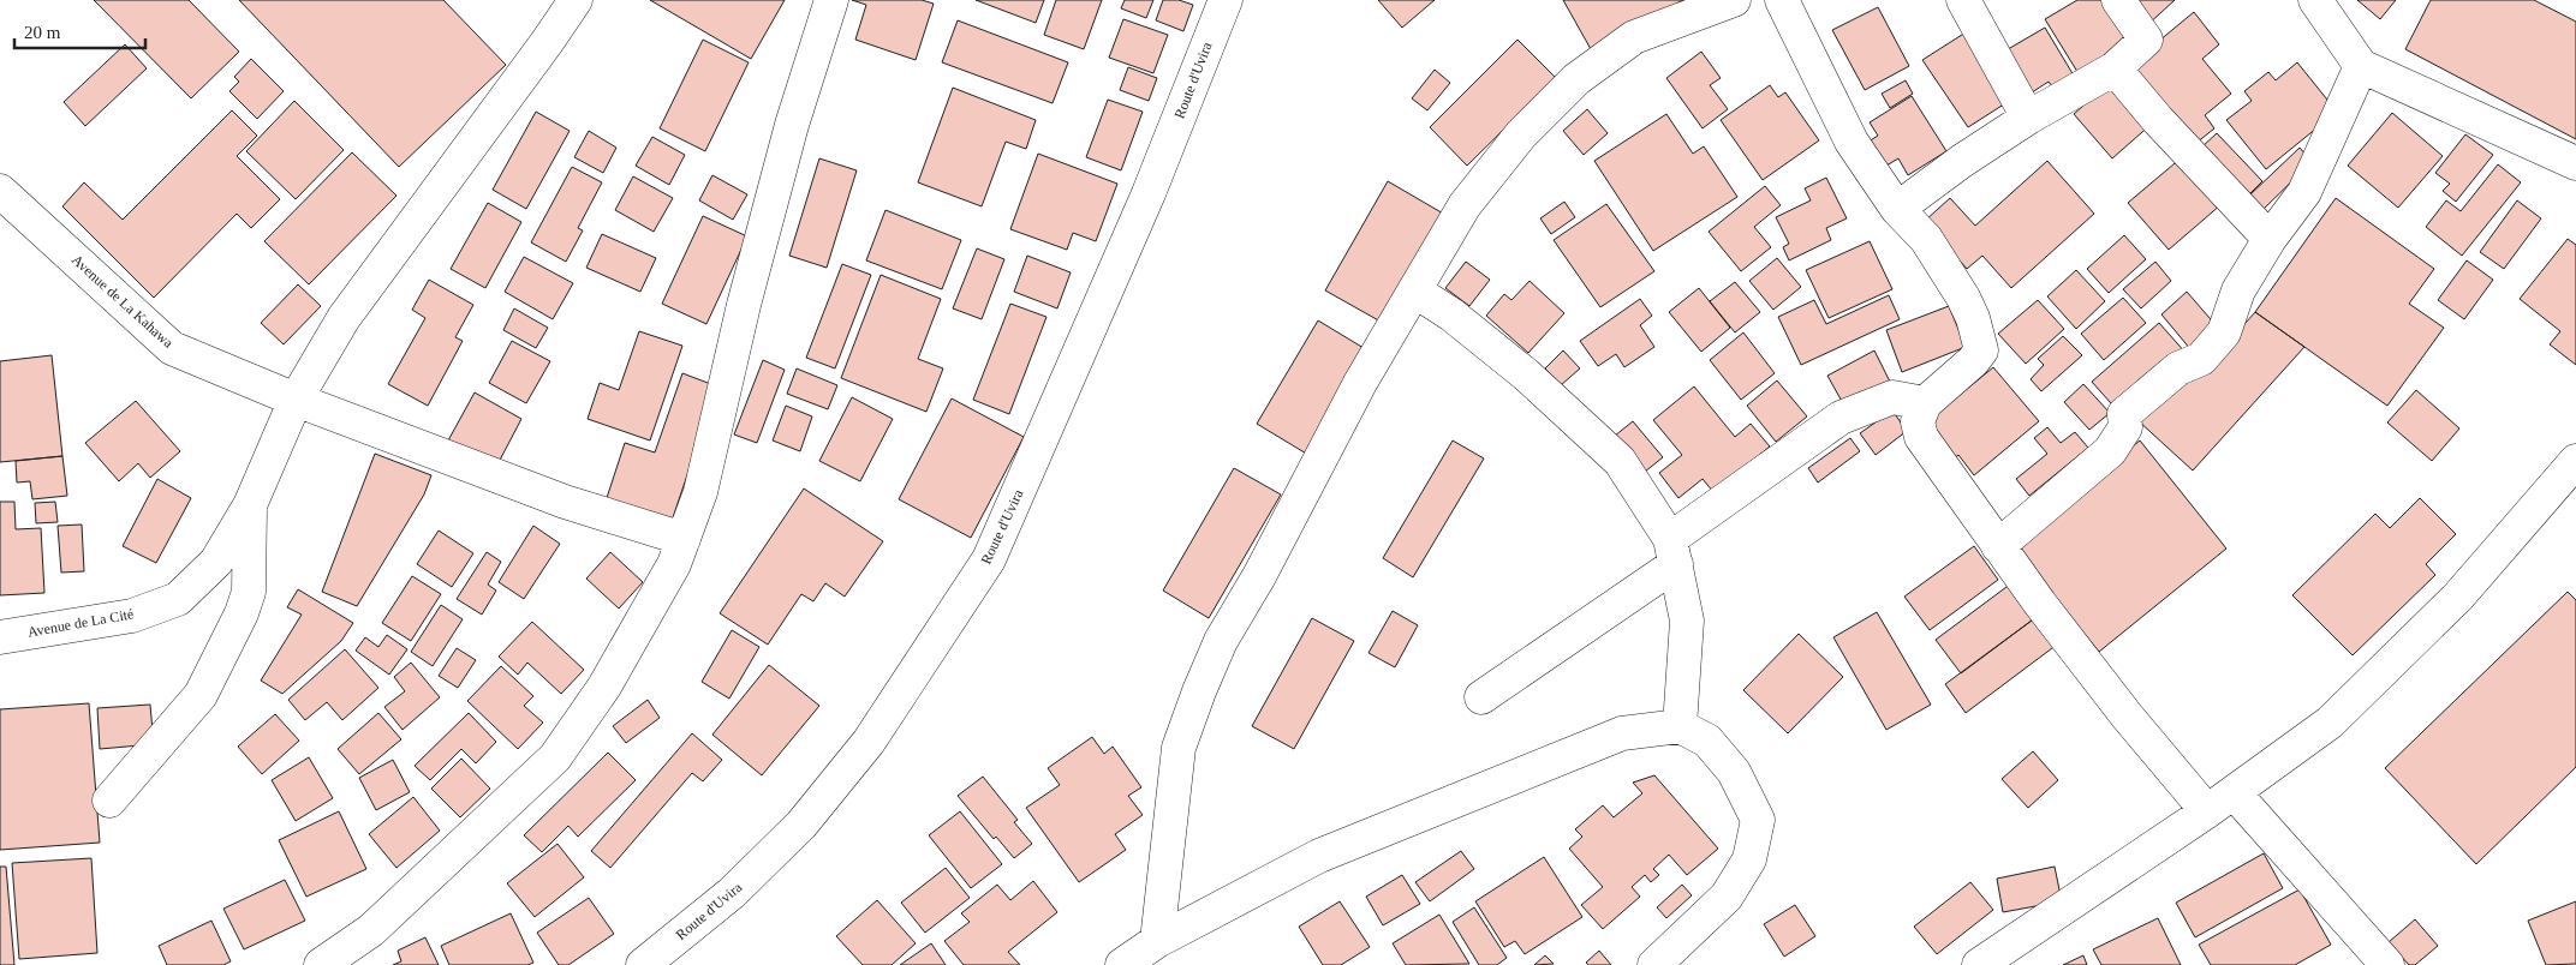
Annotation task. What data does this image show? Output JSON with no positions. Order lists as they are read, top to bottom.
{
  "streets": {
    "street": ["Route d'Uvira", "Avenue de La Kahawa", "Avenue de La Cité"]
  },
  "crossings": [
    ["Avenue de La Kahawa", "Avenue de La Cité"]
  ],
  "scale_bar": "20 m"
}
